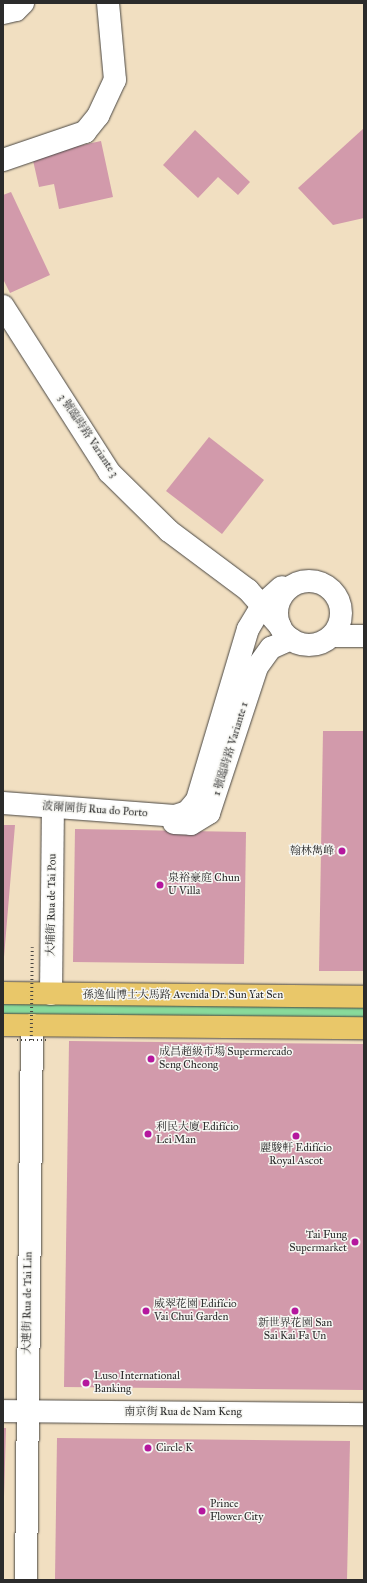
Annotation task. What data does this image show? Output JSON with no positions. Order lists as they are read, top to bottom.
{
  "streets": {
    "main road": ["孫逸仙博士大馬路 Avenida Dr. Sun Yat Sen"],
    "street": [
      "3 號臨時路 Variante 3",
      "1 號臨時路 Variante 1",
      "波爾圖街 Rua do Porto",
      "大埔街 Rua de Tai Pou",
      "大連街 Rua de Tai Lin",
      "南京街 Rua de Nam Keng"
    ]
  },
  "crossings": [
    ["3 號臨時路 Variante 3", "1 號臨時路 Variante 1"],
    ["1 號臨時路 Variante 1", "波爾圖街 Rua do Porto"],
    ["波爾圖街 Rua do Porto", "大埔街 Rua de Tai Pou"],
    ["大埔街 Rua de Tai Pou", "孫逸仙博士大馬路 Avenida Dr. Sun Yat Sen"],
    ["大連街 Rua de Tai Lin", "南京街 Rua de Nam Keng"]
  ],
  "places": [
    "翰林雋峰",
    "泉裕豪庭 Chun U Villa",
    "成昌超級市場 Supermercado Seng Cheong",
    "利民大廈 Edifício Lei Man",
    "麗駿軒 Edifício Royal Ascot",
    "Tai Fung Supermarket",
    "威翠花園 Edifício Vai Chui Garden",
    "新世界花園 San Sai Kai Fa Un",
    "Luso International Banking",
    "Circle K",
    "Prince Flower City"
  ]
}
